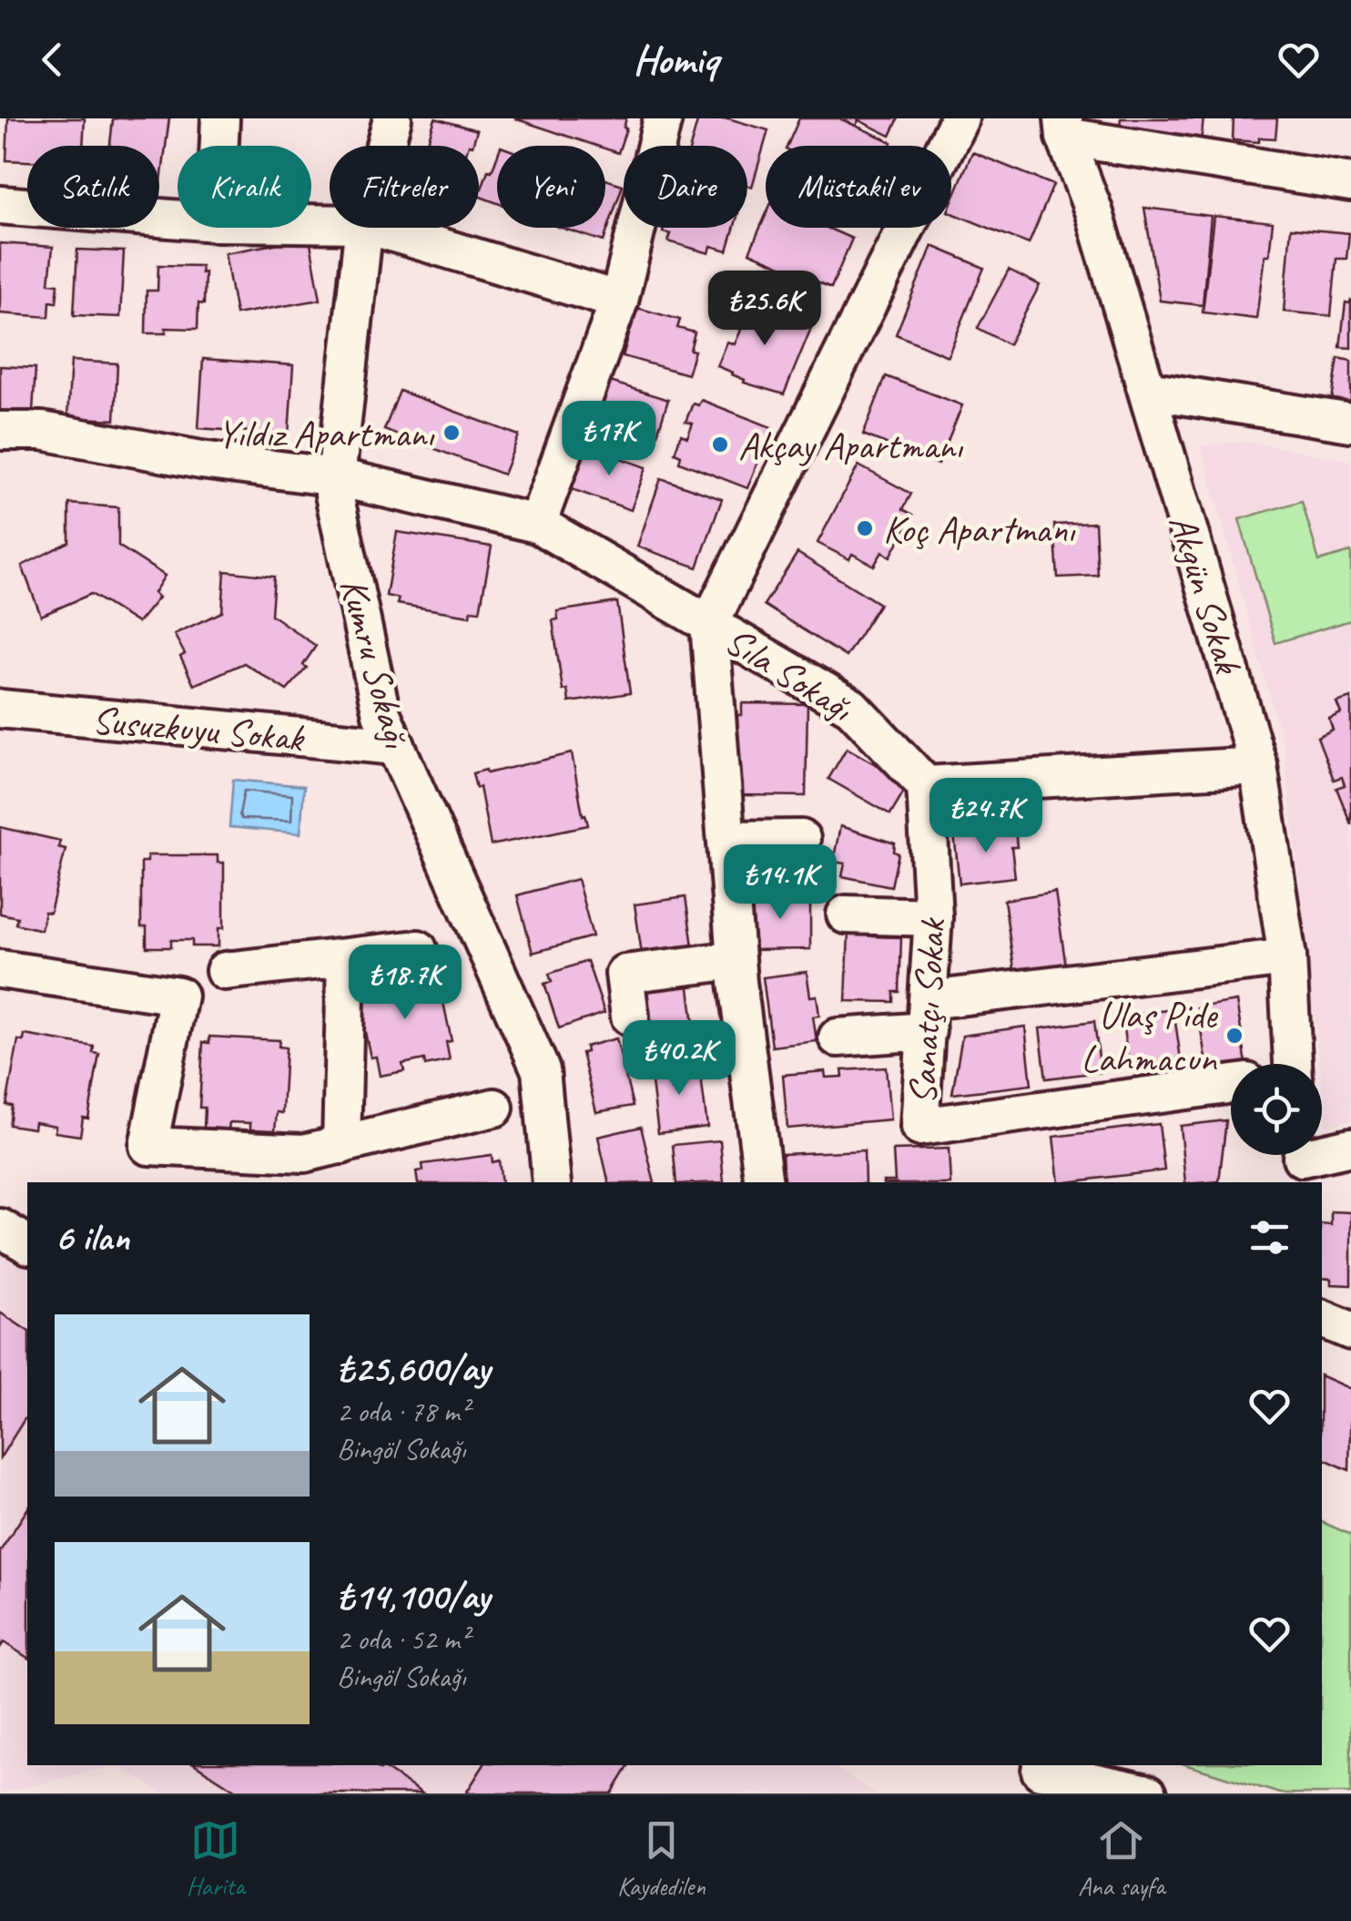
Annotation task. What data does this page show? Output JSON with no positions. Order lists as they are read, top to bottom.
{
  "streets": {
    "street": [
      "Akgün Sokak",
      "Kumru Sokağı",
      "Sıla Sokağı",
      "Susuzkuyu Sokak",
      "Sanatçı Sokak"
    ]
  },
  "crossings": [
    ["Kumru Sokağı", "Sıla Sokağı"],
    ["Kumru Sokağı", "Susuzkuyu Sokak"],
    ["Sıla Sokağı", "Sanatçı Sokak"]
  ],
  "places": [
    "Yıldız Apartmanı",
    "Akçay Apartmanı",
    "Koç Apartmanı",
    "Ulaş Pide Lahmacun"
  ],
  "page": {
    "header": "Homiq",
    "chip": [
      "Satılık",
      "Kiralık",
      "Filtreler",
      "Yeni",
      "Daire",
      "Müstakil ev"
    ],
    "price": [
      "₺25.6K",
      "₺17K",
      "₺24.7K",
      "₺14.1K",
      "₺18.7K",
      "₺40.2K"
    ],
    "heading": "6 ilan",
    "list": [
      {
        "name": "₺25,600/ay",
        "note": "2 oda · 78 m² · Bingöl Sokağı"
      },
      {
        "name": "₺14,100/ay",
        "note": "2 oda · 52 m² · Bingöl Sokağı"
      }
    ],
    "tabs": ["Harita", "Kaydedilen", "Ana sayfa"]
  }
}
